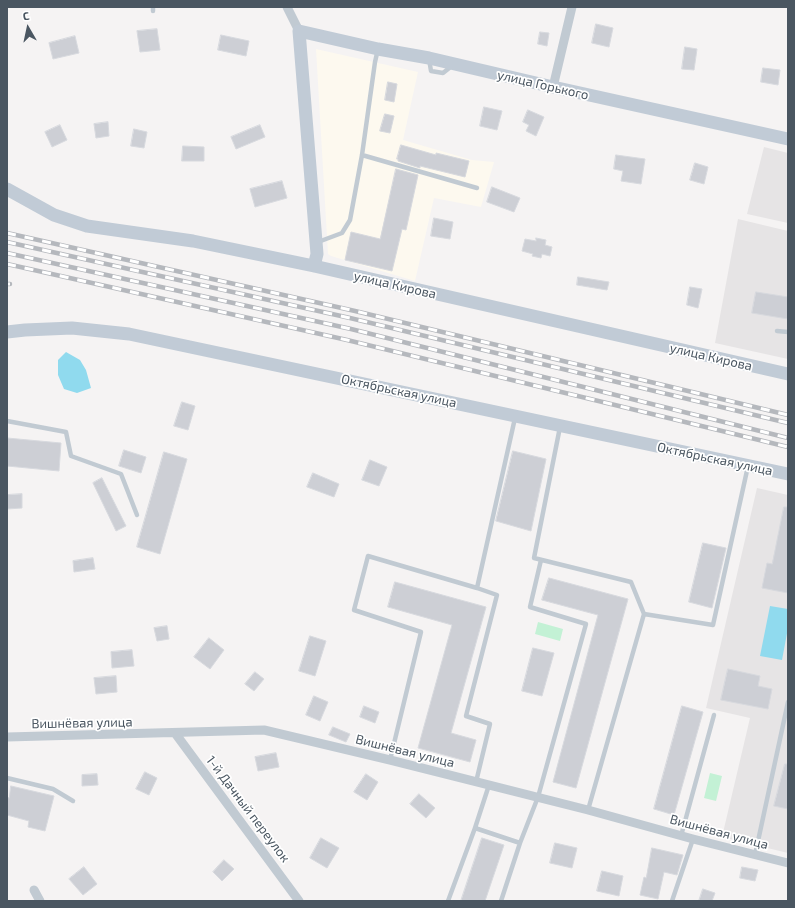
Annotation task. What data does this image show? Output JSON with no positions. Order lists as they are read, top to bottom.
{
  "streets": {
    "street": [
      "улица Горького",
      "улица Кирова",
      "Октябрьская улица",
      "Вишнёвая улица",
      "1-й Дачный переулок"
    ]
  },
  "crossings": [
    ["Вишнёвая улица", "1-й Дачный переулок"]
  ],
  "north": "top"
}
